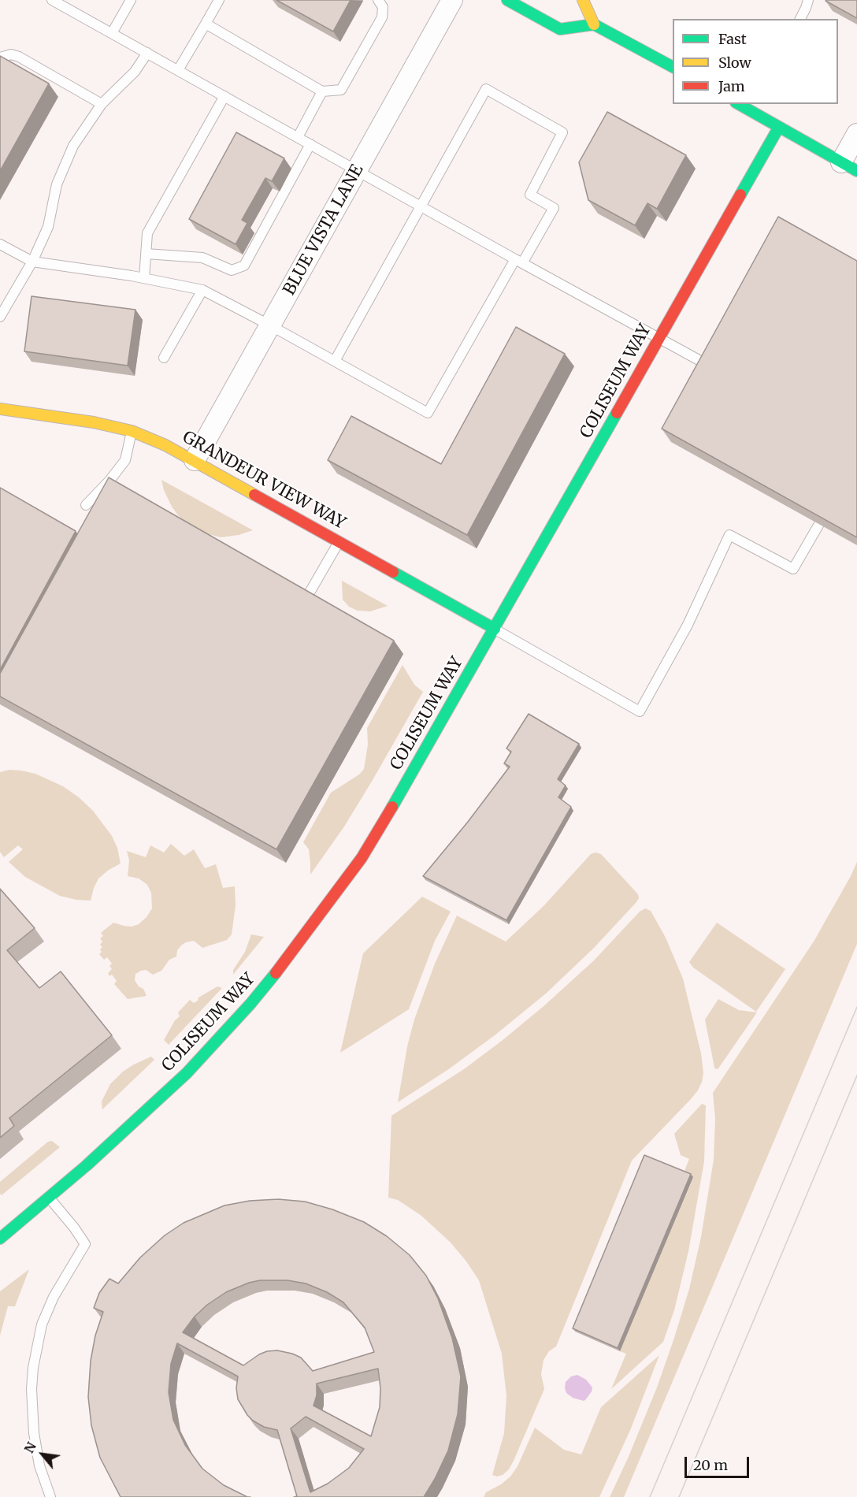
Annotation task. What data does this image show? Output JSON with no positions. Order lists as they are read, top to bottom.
{
  "streets": {
    "street": ["BLUE VISTA LANE", "COLISEUM WAY", "GRANDEUR VIEW WAY"]
  },
  "crossings": [
    ["BLUE VISTA LANE", "GRANDEUR VIEW WAY"],
    ["COLISEUM WAY", "GRANDEUR VIEW WAY"]
  ],
  "legend": ["Fast", "Slow", "Jam"],
  "scale_bar": "20 m",
  "north": "top left"
}
